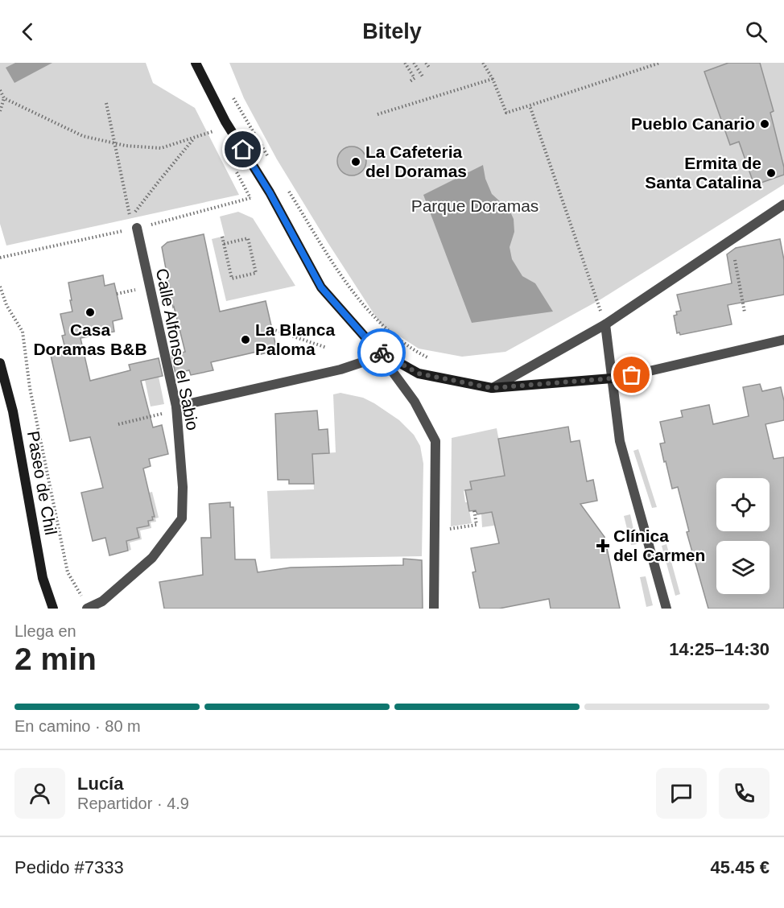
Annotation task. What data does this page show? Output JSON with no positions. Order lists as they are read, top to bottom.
{
  "streets": {
    "street": ["Calle Alfonso el Sabio", "Paseo de Chil"]
  },
  "parks": ["Parque Doramas"],
  "places": {
    "other": [
      "Pueblo Canario",
      "La Cafeteria del Doramas",
      "Ermita de Santa Catalina",
      "Casa Doramas B&B",
      "La Blanca Paloma"
    ],
    "health": ["Clínica del Carmen"]
  },
  "page": {
    "header": "Bitely",
    "heading": ["2 min", "Llega en", "14:25–14:30"],
    "panel": [
      "Lucía",
      "Repartidor · 4.9",
      "Pedido #7333",
      "45.45 €"
    ],
    "bar": "En camino · 80 m"
  }
}
